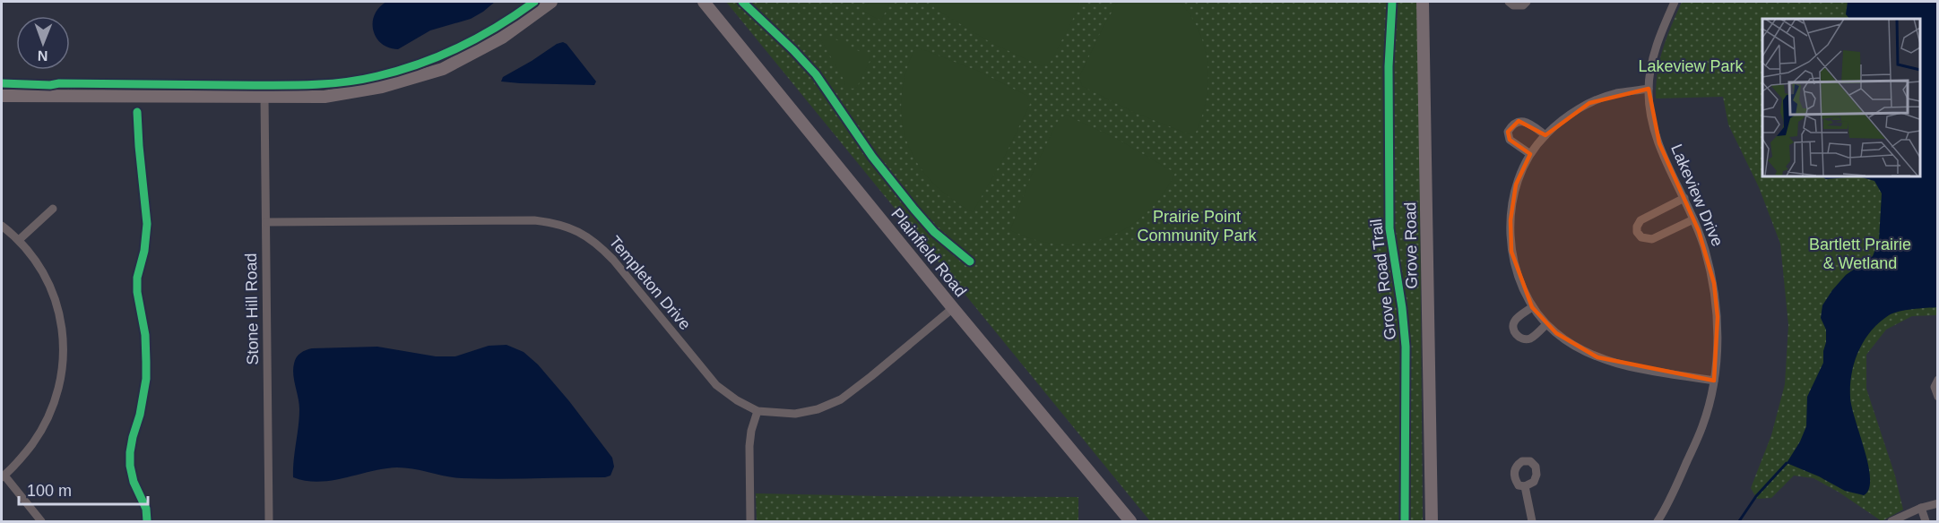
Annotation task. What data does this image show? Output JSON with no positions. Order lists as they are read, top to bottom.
{
  "streets": {
    "street": [
      "Lakeview Drive",
      "Grove Road",
      "Plainfield Road",
      "Templeton Drive",
      "Stone Hill Road"
    ],
    "cycle path": ["Grove Road Trail"]
  },
  "crossings": [
    ["Plainfield Road", "Templeton Drive"],
    ["Templeton Drive", "Stone Hill Road"]
  ],
  "parks": ["Lakeview Park", "Prairie Point Community Park", "Bartlett Prairie & Wetland"],
  "scale_bar": "100 m",
  "north": "bottom"
}
